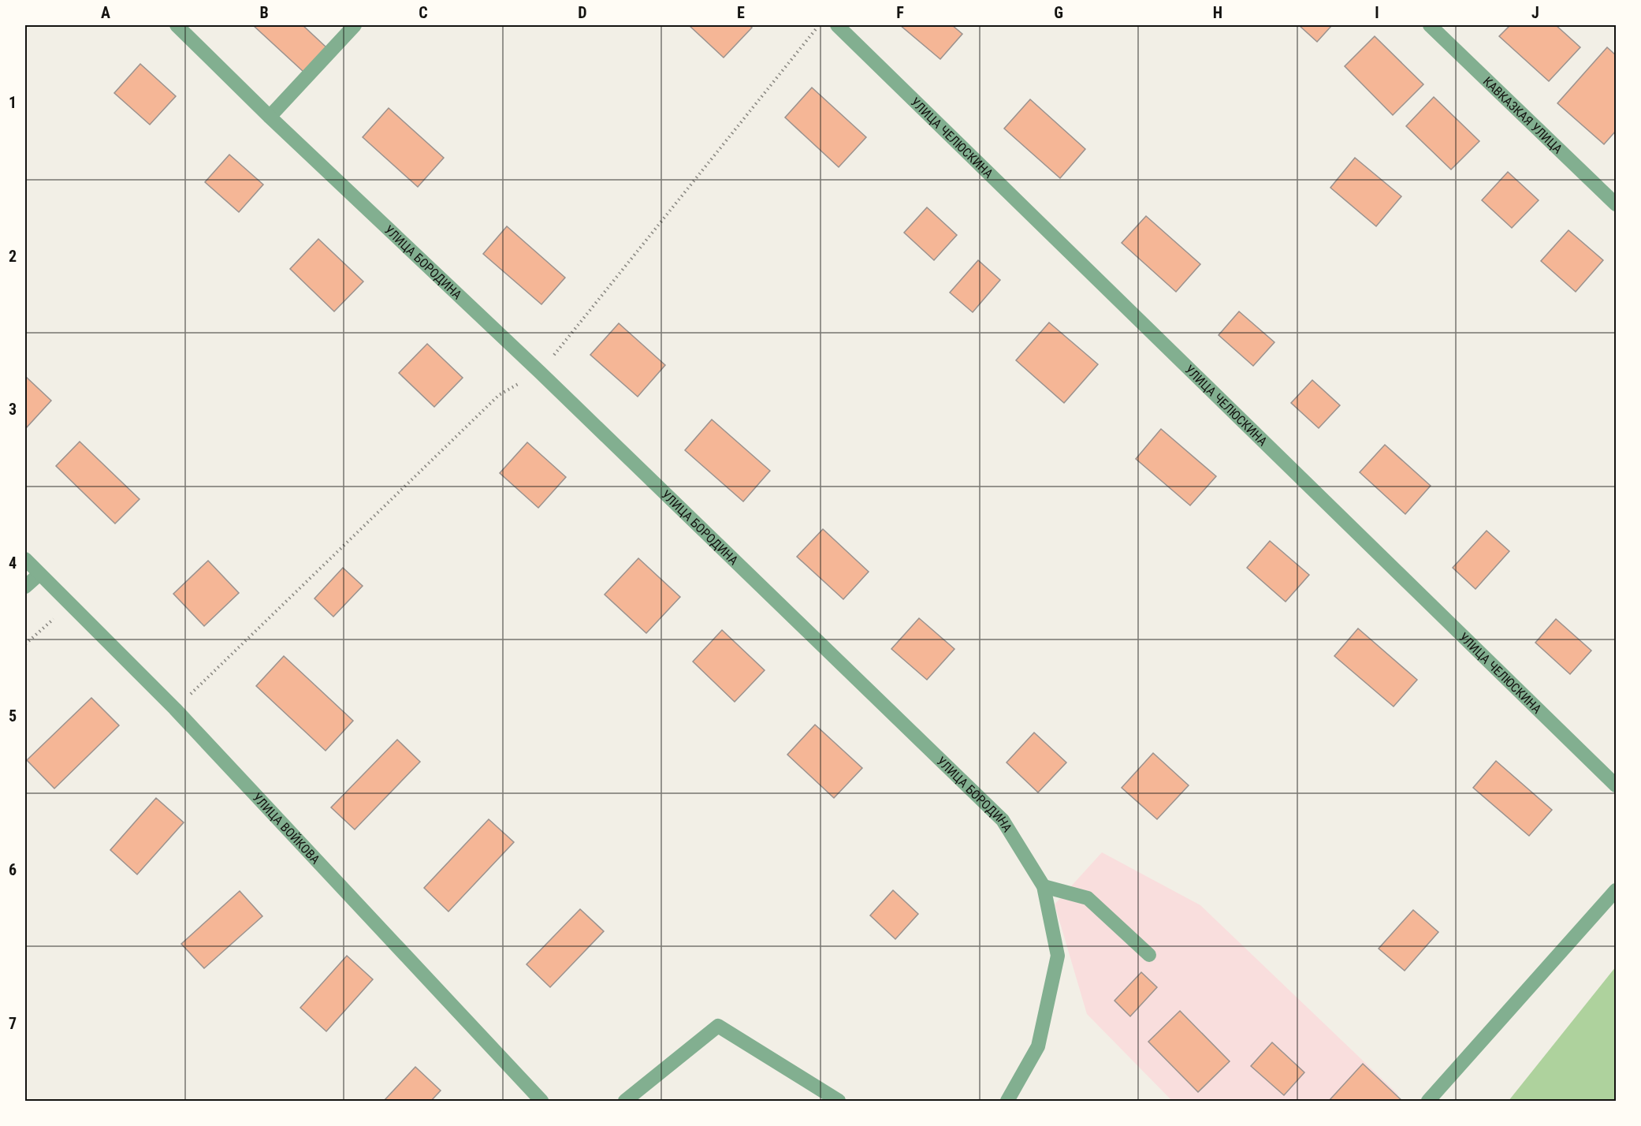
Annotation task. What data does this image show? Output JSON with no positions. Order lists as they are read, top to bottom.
{
  "streets": {
    "street": [
      "КАВКАЗКАЯ УЛИЦА",
      "УЛИЦА ЧЕЛЮСКИНА",
      "УЛИЦА БОРОДИНА",
      "УЛИЦА ВОЙКОВА"
    ]
  },
  "grid": {
    "columns": [
      "A",
      "B",
      "C",
      "D",
      "E",
      "F",
      "G",
      "H",
      "I",
      "J"
    ],
    "rows": [
      "1",
      "2",
      "3",
      "4",
      "5",
      "6",
      "7"
    ]
  }
}
